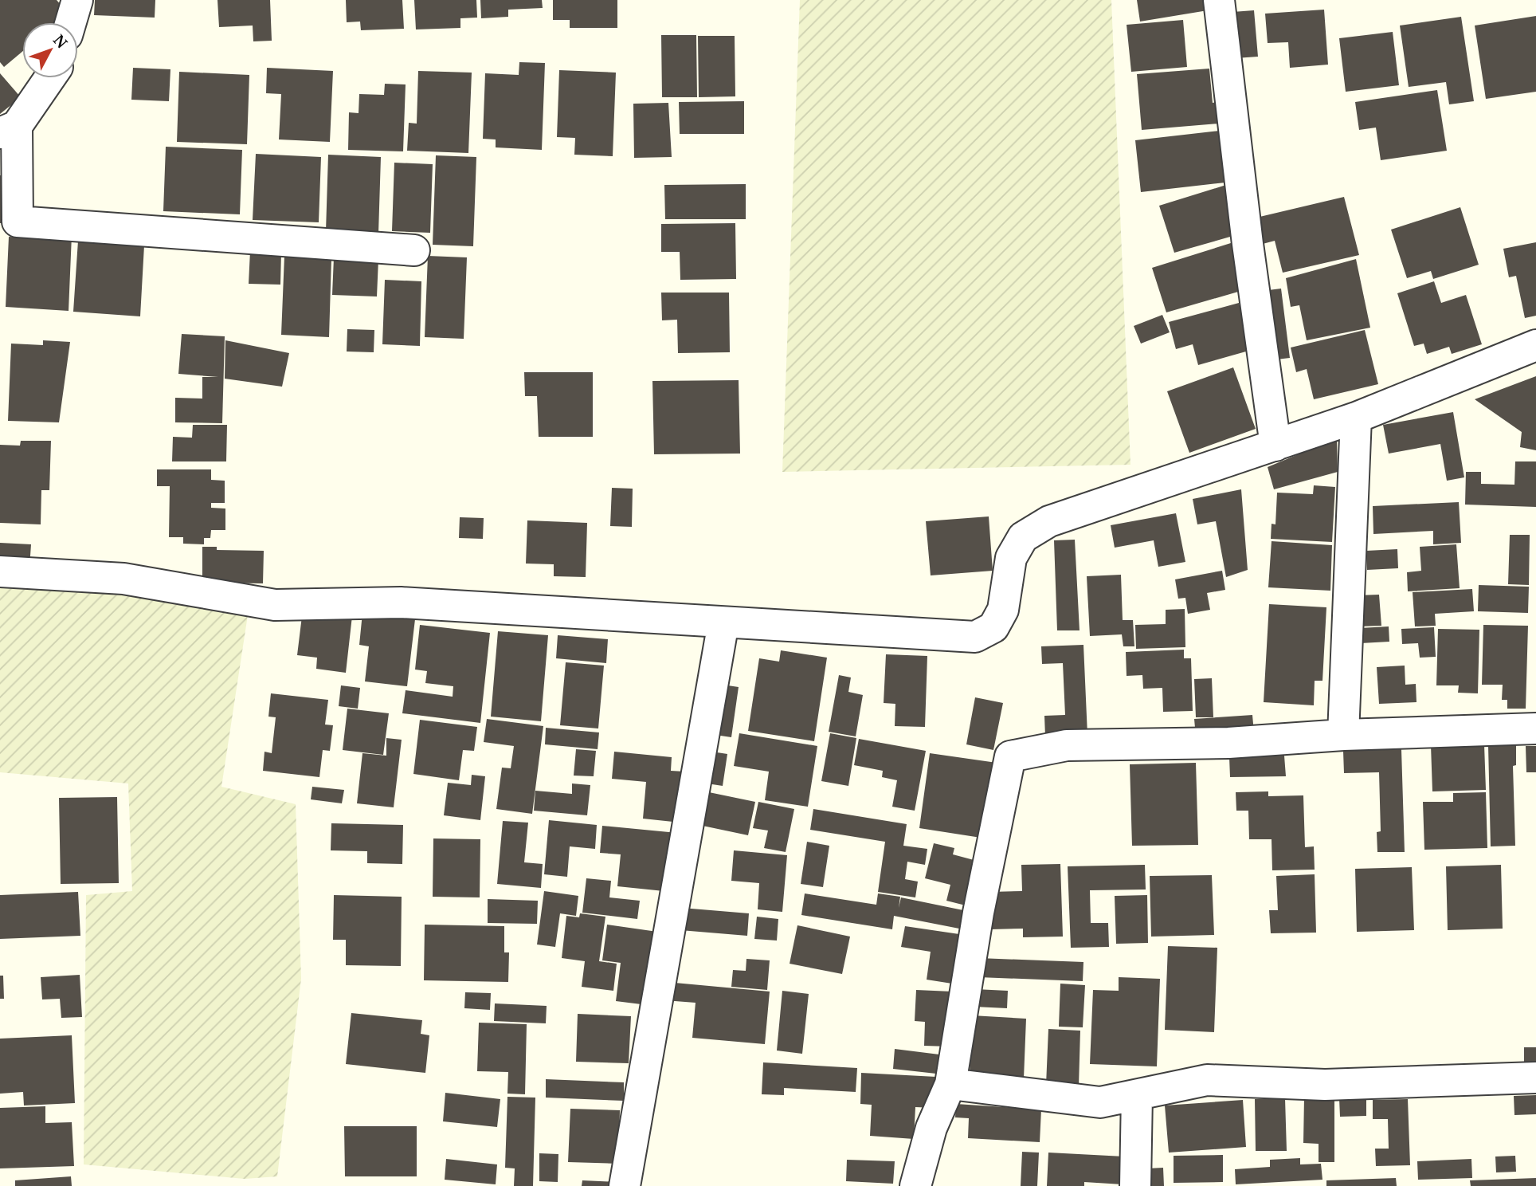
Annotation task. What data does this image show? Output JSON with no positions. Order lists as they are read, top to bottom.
{
  "north": "top right"
}
